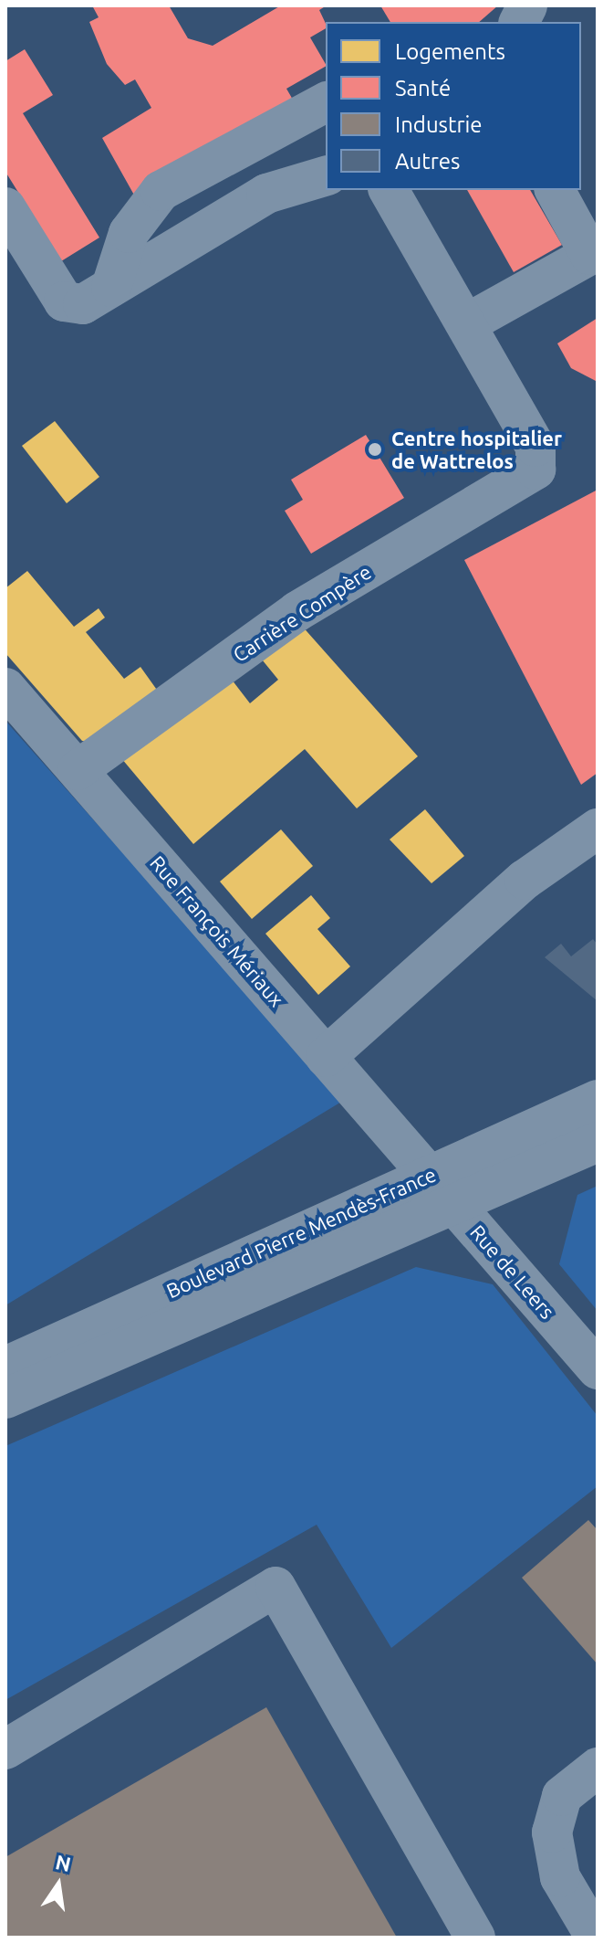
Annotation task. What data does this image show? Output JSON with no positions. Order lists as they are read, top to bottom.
{
  "streets": {
    "street": [
      "Carrière Compère",
      "Rue François Mériaux",
      "Boulevard Pierre Mendès-France",
      "Rue de Leers"
    ]
  },
  "crossings": [
    ["Carrière Compère", "Rue François Mériaux"],
    ["Rue François Mériaux", "Boulevard Pierre Mendès-France"],
    ["Rue François Mériaux", "Rue de Leers"],
    ["Boulevard Pierre Mendès-France", "Rue de Leers"]
  ],
  "places": ["Centre hospitalier de Wattrelos"],
  "legend": [
    "Logements",
    "Santé",
    "Industrie",
    "Autres"
  ],
  "north": "top"
}
